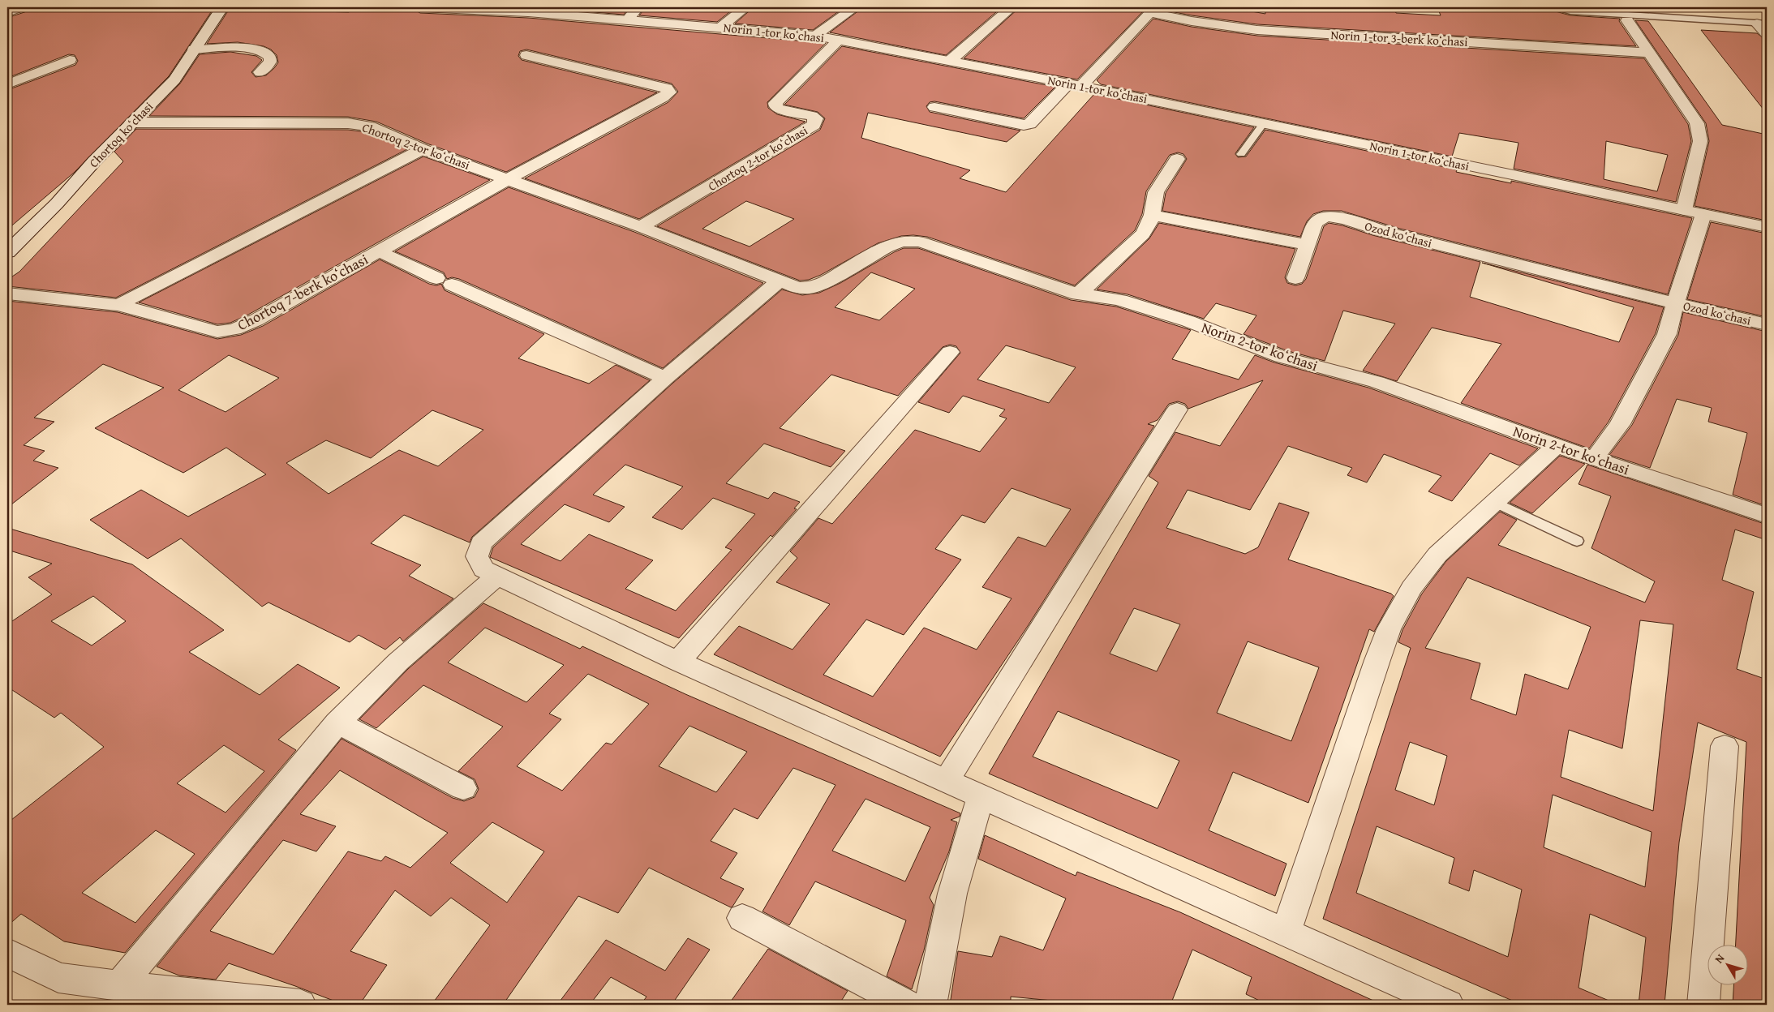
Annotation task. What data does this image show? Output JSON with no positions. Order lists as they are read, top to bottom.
{
  "streets": {
    "street": [
      "Norin 1-tor koʻchasi",
      "Norin 1-tor 3-berk koʻchasi",
      "Chortoq koʻchasi",
      "Chortoq 2-tor koʻchasi",
      "Ozod koʻchasi",
      "Chortoq 7-berk koʻchasi",
      "Norin 2-tor koʻchasi"
    ]
  },
  "crossings": [
    ["Norin 1-tor koʻchasi", "Chortoq 2-tor koʻchasi"],
    ["Chortoq koʻchasi", "Chortoq 2-tor koʻchasi"],
    ["Chortoq 2-tor koʻchasi", "Norin 2-tor koʻchasi"]
  ],
  "north": "top left"
}
